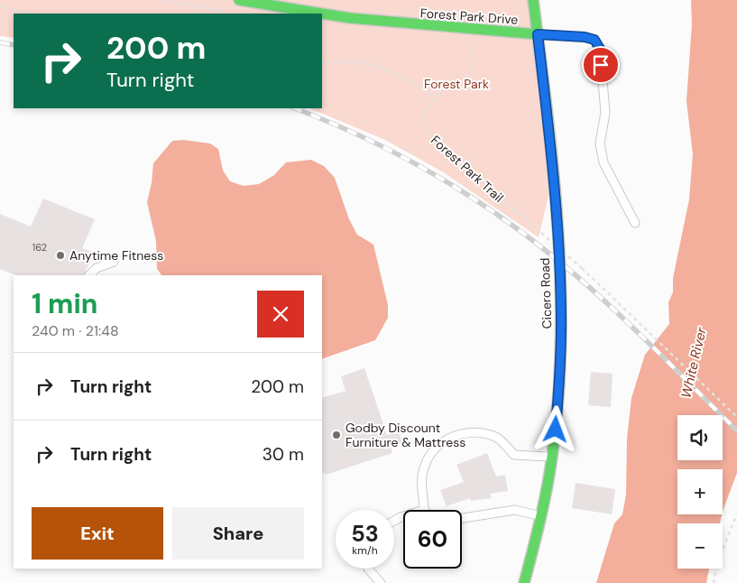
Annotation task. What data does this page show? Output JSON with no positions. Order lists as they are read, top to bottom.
{
  "streets": {
    "main road": ["Forest Park Drive", "Cicero Road"],
    "path": ["Forest Park Trail"]
  },
  "crossings": [
    ["Forest Park Drive", "Cicero Road"]
  ],
  "water": ["White River"],
  "parks": ["Forest Park"],
  "places": ["Anytime Fitness", "Godby Discount Furniture & Mattress"],
  "house_numbers": ["162"],
  "page": {
    "turn": ["200 m", "Turn right"],
    "heading": ["1 min", "240 m · 21:48"],
    "list": [
      {
        "name": "Turn right",
        "value": "200 m"
      },
      {
        "name": "Turn right",
        "value": "30 m"
      }
    ],
    "map_buttons": ["+", "−"],
    "buttons": ["Exit", "Share"],
    "speed": "53 km/h",
    "limit": "60"
  }
}
